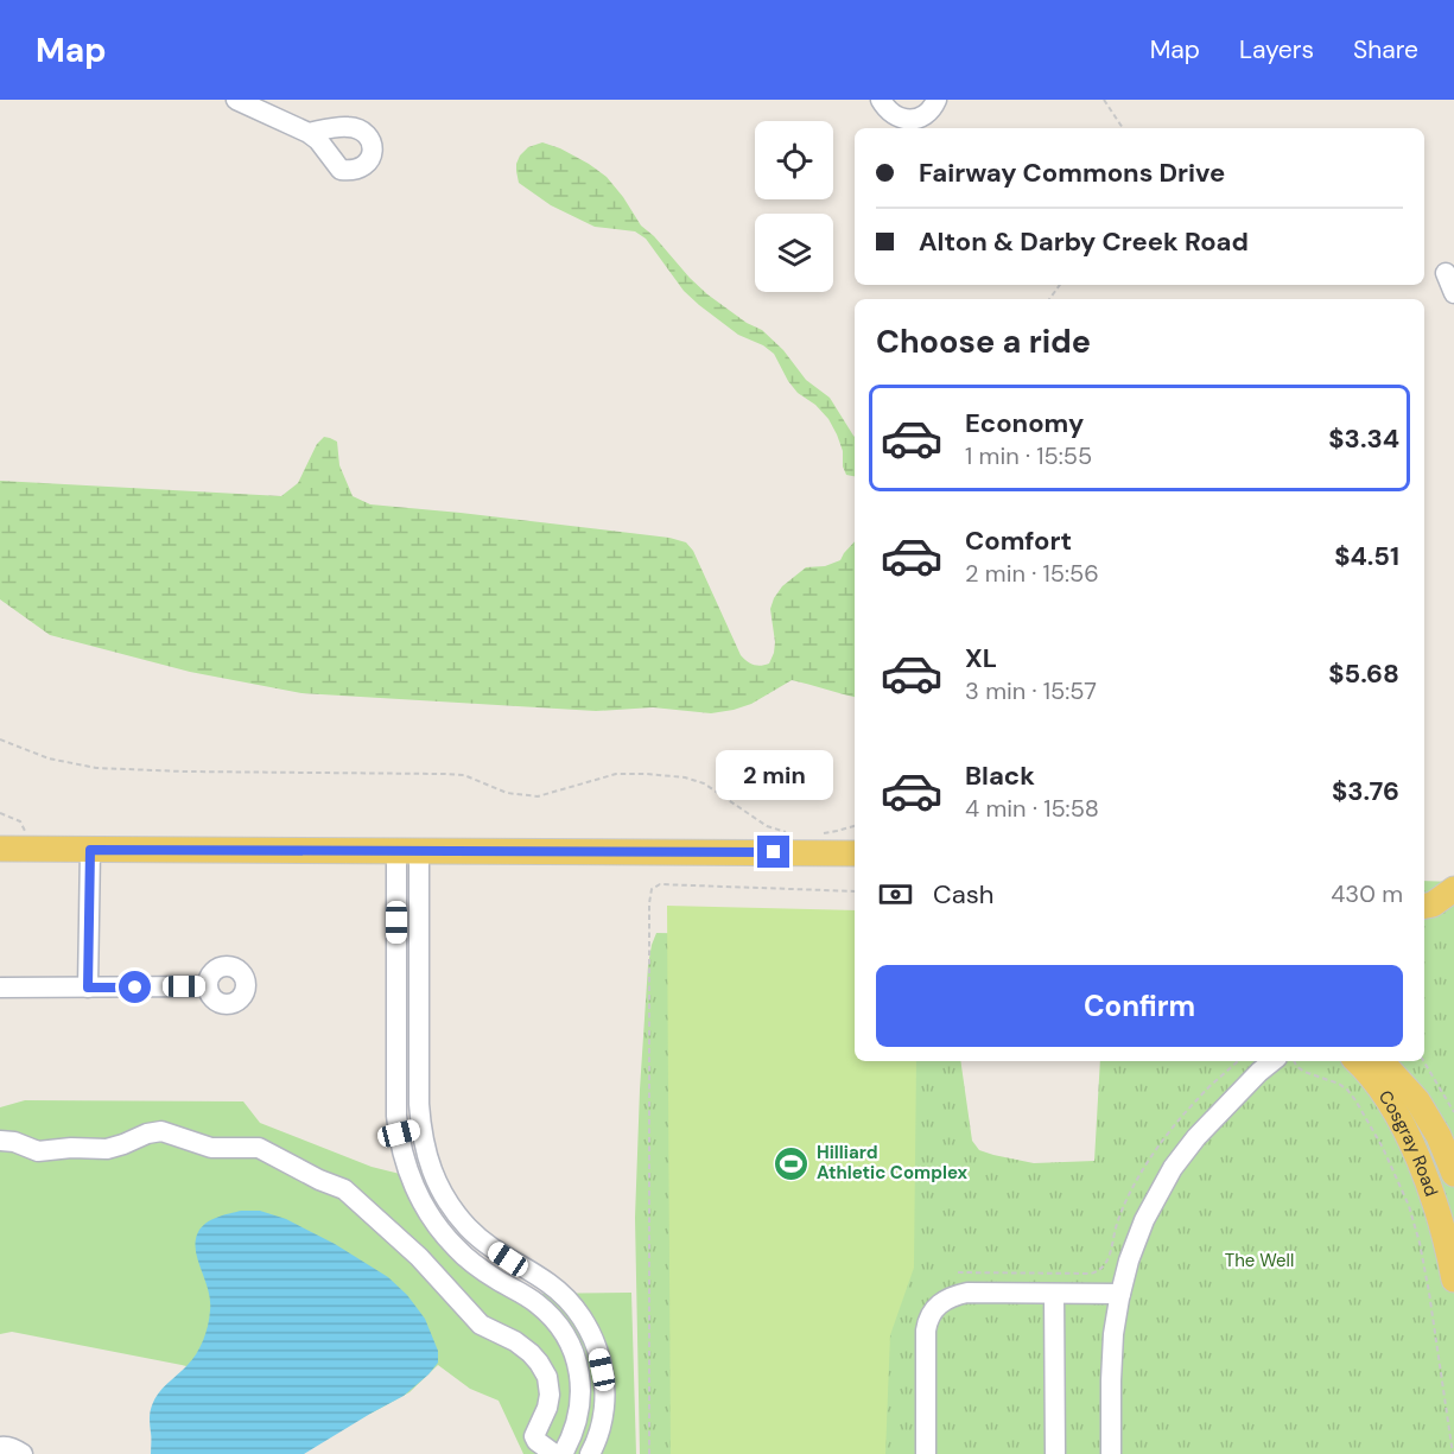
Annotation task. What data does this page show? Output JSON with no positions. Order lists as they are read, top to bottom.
{
  "streets": {
    "main road": ["Cosgray Road"]
  },
  "parks": ["The Well"],
  "places": {
    "sports": ["Hilliard Athletic Complex"]
  },
  "page": {
    "header": "Map",
    "nav": ["Map", "Layers", "Share"],
    "banner": ["Fairway Commons Drive", "Alton & Darby Creek Road"],
    "heading": "Choose a ride",
    "list": [
      {
        "name": "Economy",
        "note": "1 min · 15:55",
        "value": "$3.34"
      },
      {
        "name": "Comfort",
        "note": "2 min · 15:56",
        "value": "$4.51"
      },
      {
        "name": "XL",
        "note": "3 min · 15:57",
        "value": "$5.68"
      },
      {
        "name": "Black",
        "note": "4 min · 15:58",
        "value": "$3.76"
      }
    ],
    "bubble": "2 min",
    "pay": ["Cash", "430 m"],
    "buttons": "Confirm"
  }
}
